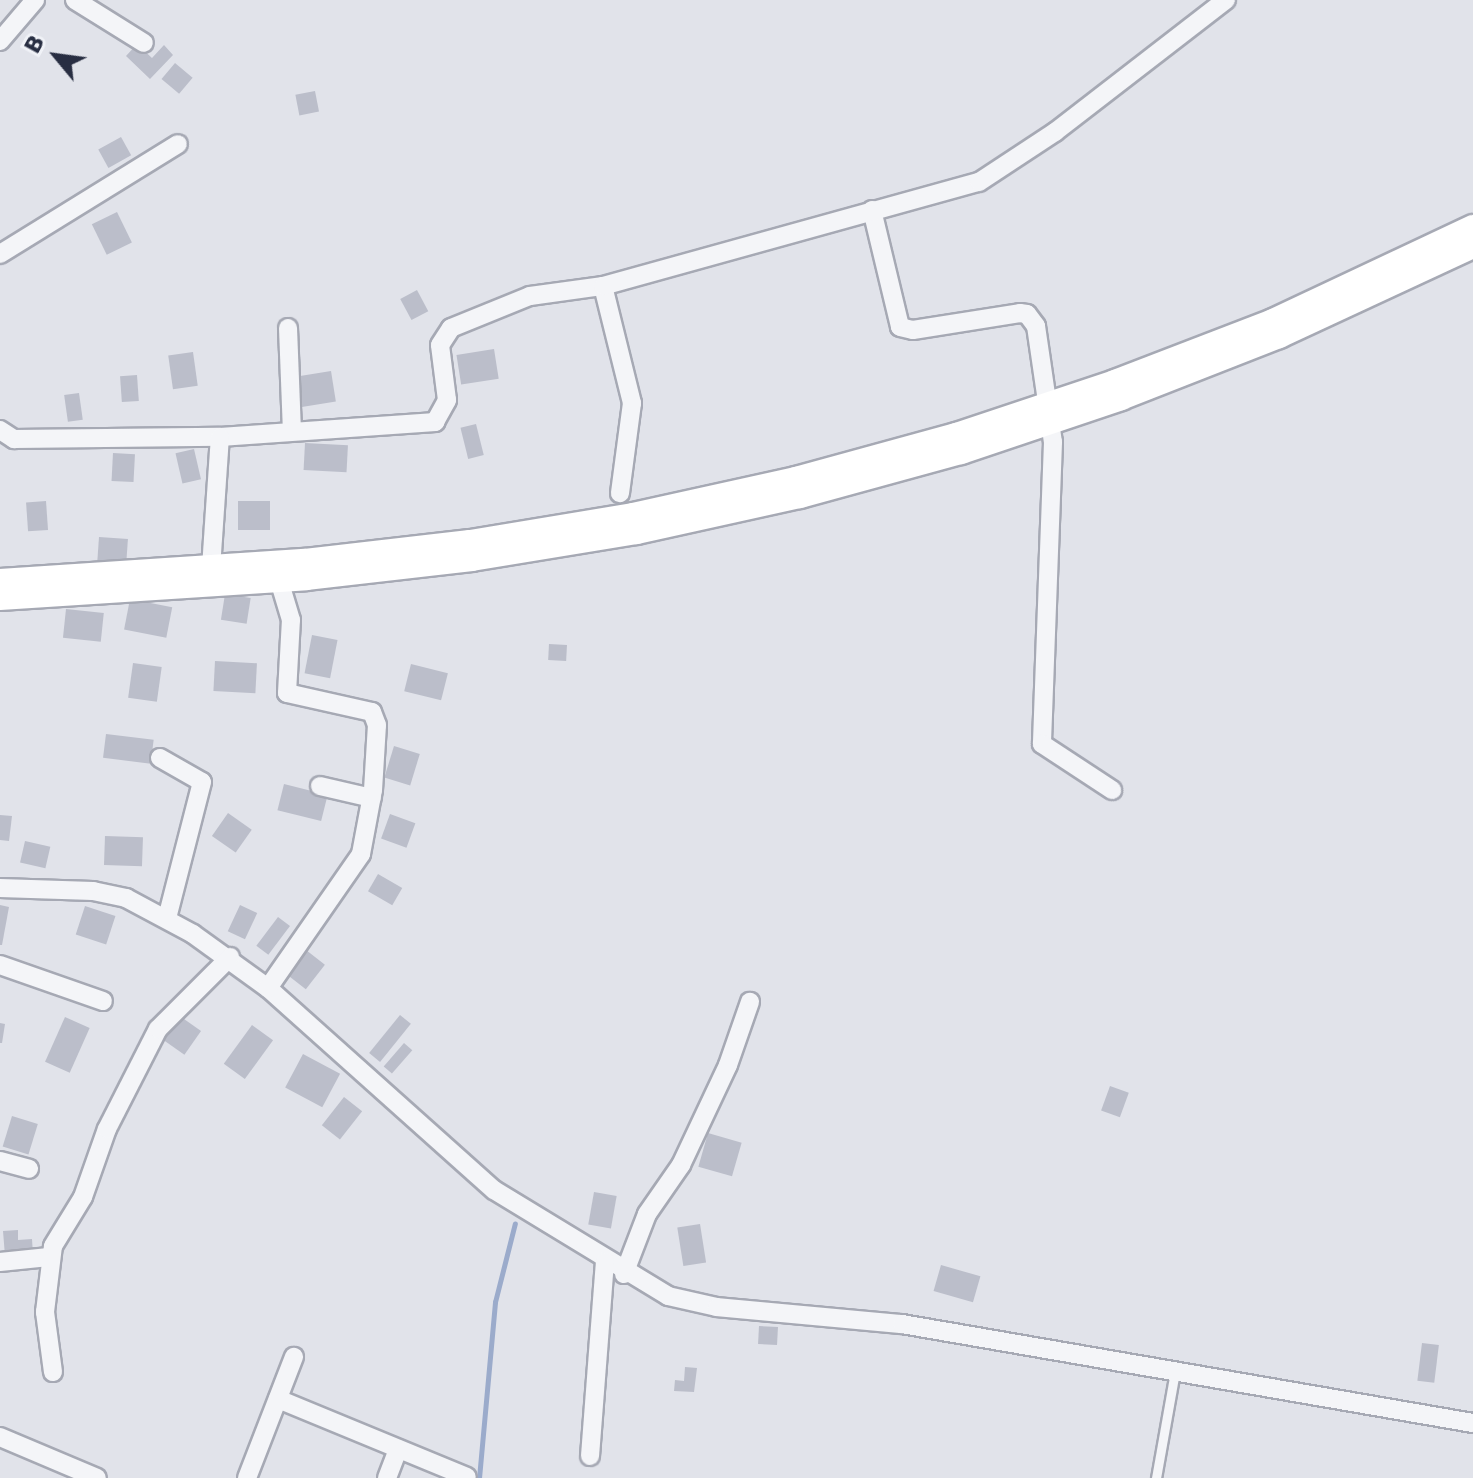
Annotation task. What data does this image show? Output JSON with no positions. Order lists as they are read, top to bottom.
{
  "north": "top left"
}
